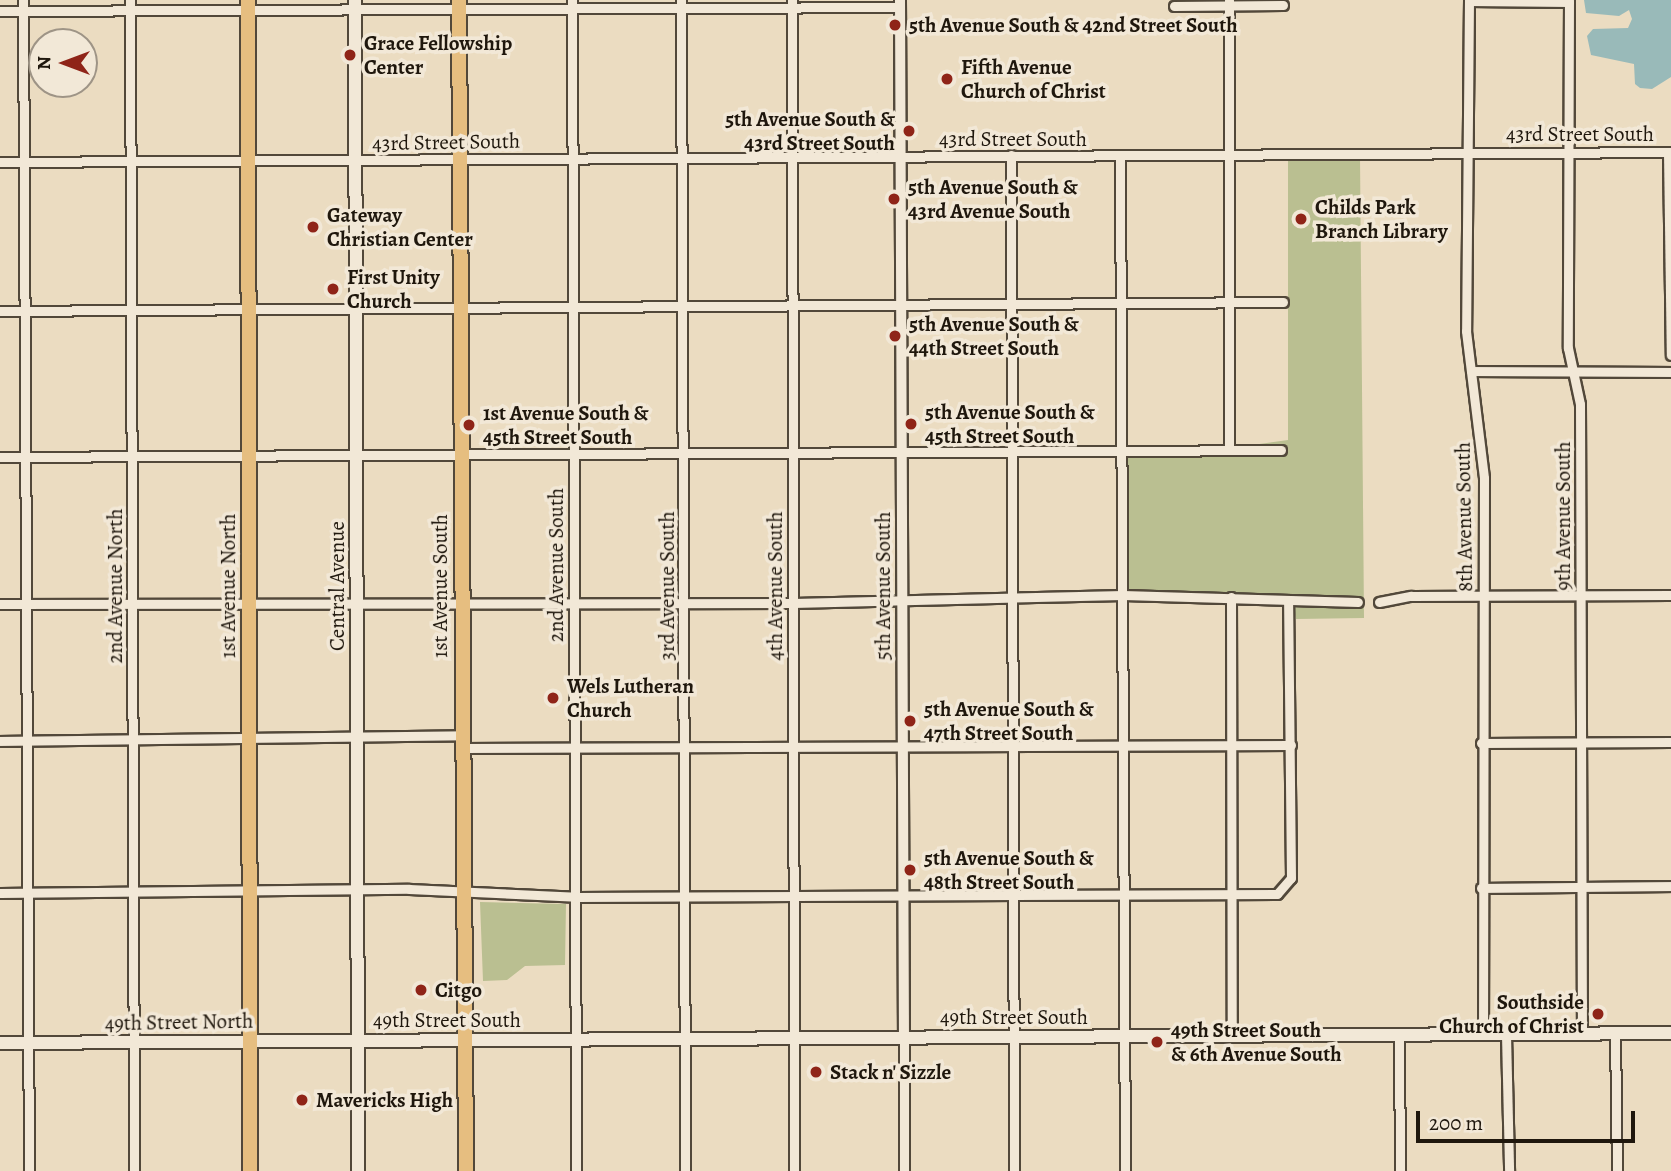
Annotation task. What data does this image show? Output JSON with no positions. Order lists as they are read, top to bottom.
{
  "streets": {
    "main road": [
      "1st Avenue North",
      "Central Avenue",
      "1st Avenue South",
      "49th Street South",
      "49th Street North"
    ],
    "street": [
      "43rd Street South",
      "9th Avenue South",
      "8th Avenue South",
      "2nd Avenue South",
      "2nd Avenue North",
      "3rd Avenue South",
      "4th Avenue South",
      "5th Avenue South"
    ]
  },
  "crossings": [
    ["43rd Street South", "9th Avenue South"],
    ["43rd Street South", "8th Avenue South"],
    ["43rd Street South", "2nd Avenue South"],
    ["43rd Street South", "2nd Avenue North"],
    ["43rd Street South", "1st Avenue North"],
    ["43rd Street South", "Central Avenue"],
    ["43rd Street South", "1st Avenue South"],
    ["43rd Street South", "3rd Avenue South"],
    ["43rd Street South", "4th Avenue South"],
    ["43rd Street South", "5th Avenue South"],
    ["9th Avenue South", "49th Street South"],
    ["8th Avenue South", "49th Street South"],
    ["2nd Avenue South", "49th Street South"],
    ["2nd Avenue North", "49th Street North"],
    ["1st Avenue North", "49th Street North"],
    ["Central Avenue", "49th Street South"],
    ["Central Avenue", "49th Street North"],
    ["1st Avenue South", "49th Street South"],
    ["3rd Avenue South", "49th Street South"],
    ["4th Avenue South", "49th Street South"],
    ["5th Avenue South", "49th Street South"],
    ["49th Street South", "49th Street North"]
  ],
  "places": [
    "5th Avenue South & 42nd Street South",
    "Grace Fellowship Center",
    "Fifth Avenue Church of Christ",
    "5th Avenue South & 43rd Street South",
    "5th Avenue South & 43rd Avenue South",
    "Childs Park Branch Library",
    "Gateway Christian Center",
    "First Unity Church",
    "5th Avenue South & 44th Street South",
    "5th Avenue South & 45th Street South",
    "1st Avenue South & 45th Street South",
    "Wels Lutheran Church",
    "5th Avenue South & 47th Street South",
    "5th Avenue South & 48th Street South",
    "Citgo",
    "Southside Church of Christ",
    "49th Street South & 6th Avenue South",
    "Stack n' Sizzle",
    "Mavericks High"
  ],
  "scale_bar": "200 m",
  "north": "left"
}
